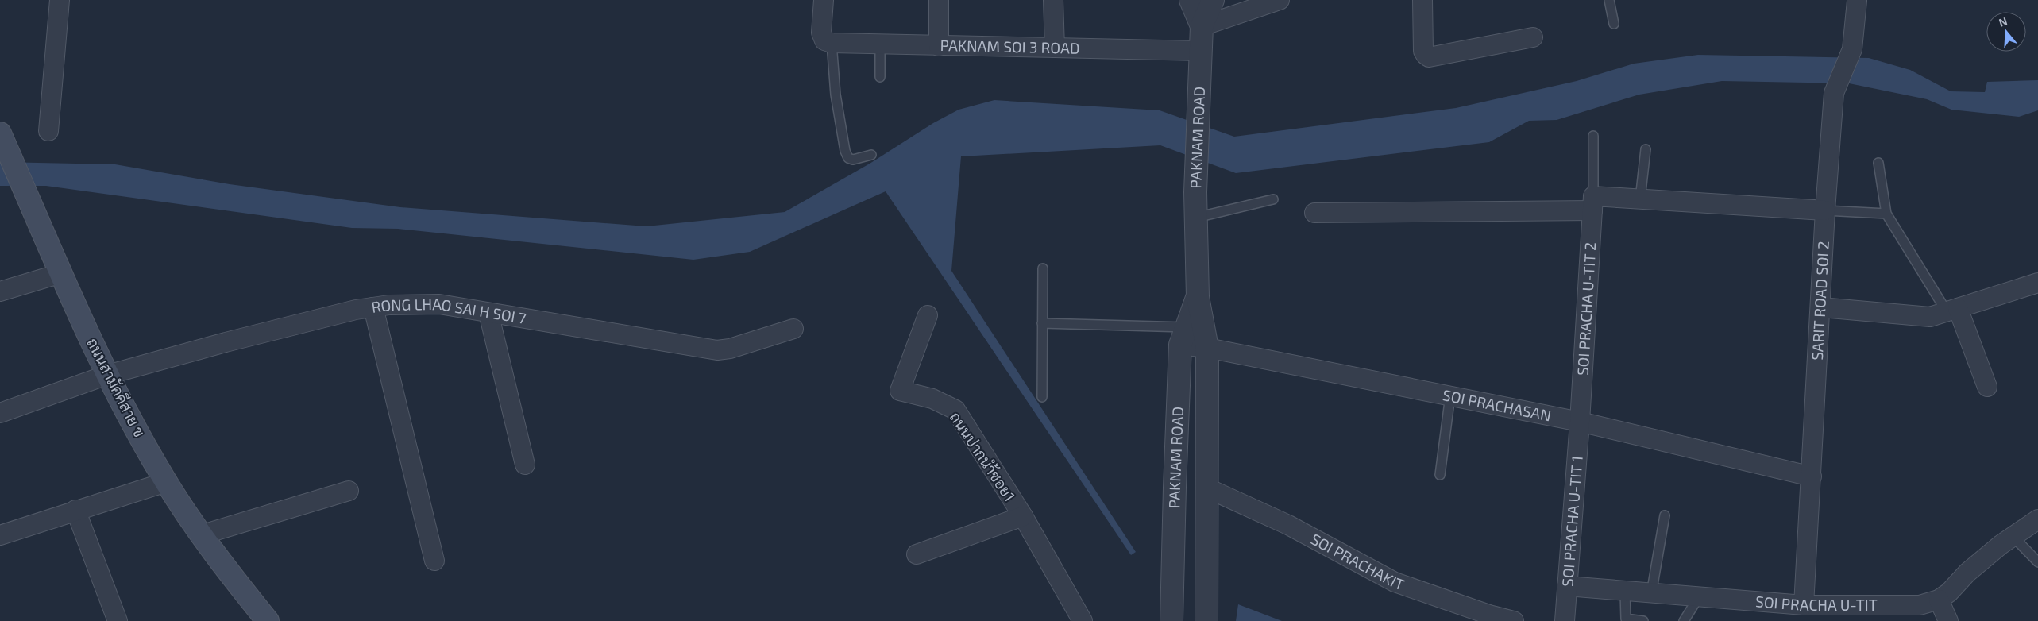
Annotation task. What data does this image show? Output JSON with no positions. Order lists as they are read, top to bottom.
{
  "streets": {
    "main road": ["ถนนสามัคคีสาย ข"],
    "street": [
      "PAKNAM SOI 3 ROAD",
      "PAKNAM ROAD",
      "SARIT ROAD SOI 2",
      "SOI PRACHA U-TIT 2",
      "RONG LHAO SAI H SOI 7",
      "SOI PRACHASAN",
      "ถนนปากนำ้ซอย1",
      "SOI PRACHA U-TIT 1",
      "SOI PRACHAKIT",
      "SOI PRACHA U-TIT"
    ]
  },
  "crossings": [
    ["PAKNAM SOI 3 ROAD", "PAKNAM ROAD"],
    ["PAKNAM ROAD", "SOI PRACHASAN"],
    ["PAKNAM ROAD", "SOI PRACHAKIT"],
    ["SARIT ROAD SOI 2", "SOI PRACHASAN"],
    ["SARIT ROAD SOI 2", "SOI PRACHA U-TIT"],
    ["SOI PRACHA U-TIT 2", "SOI PRACHASAN"],
    ["SOI PRACHA U-TIT 2", "SOI PRACHA U-TIT 1"],
    ["RONG LHAO SAI H SOI 7", "ถนนสามัคคีสาย ข"],
    ["SOI PRACHASAN", "SOI PRACHA U-TIT 1"],
    ["SOI PRACHA U-TIT 1", "SOI PRACHA U-TIT"]
  ],
  "north": "top"
}
